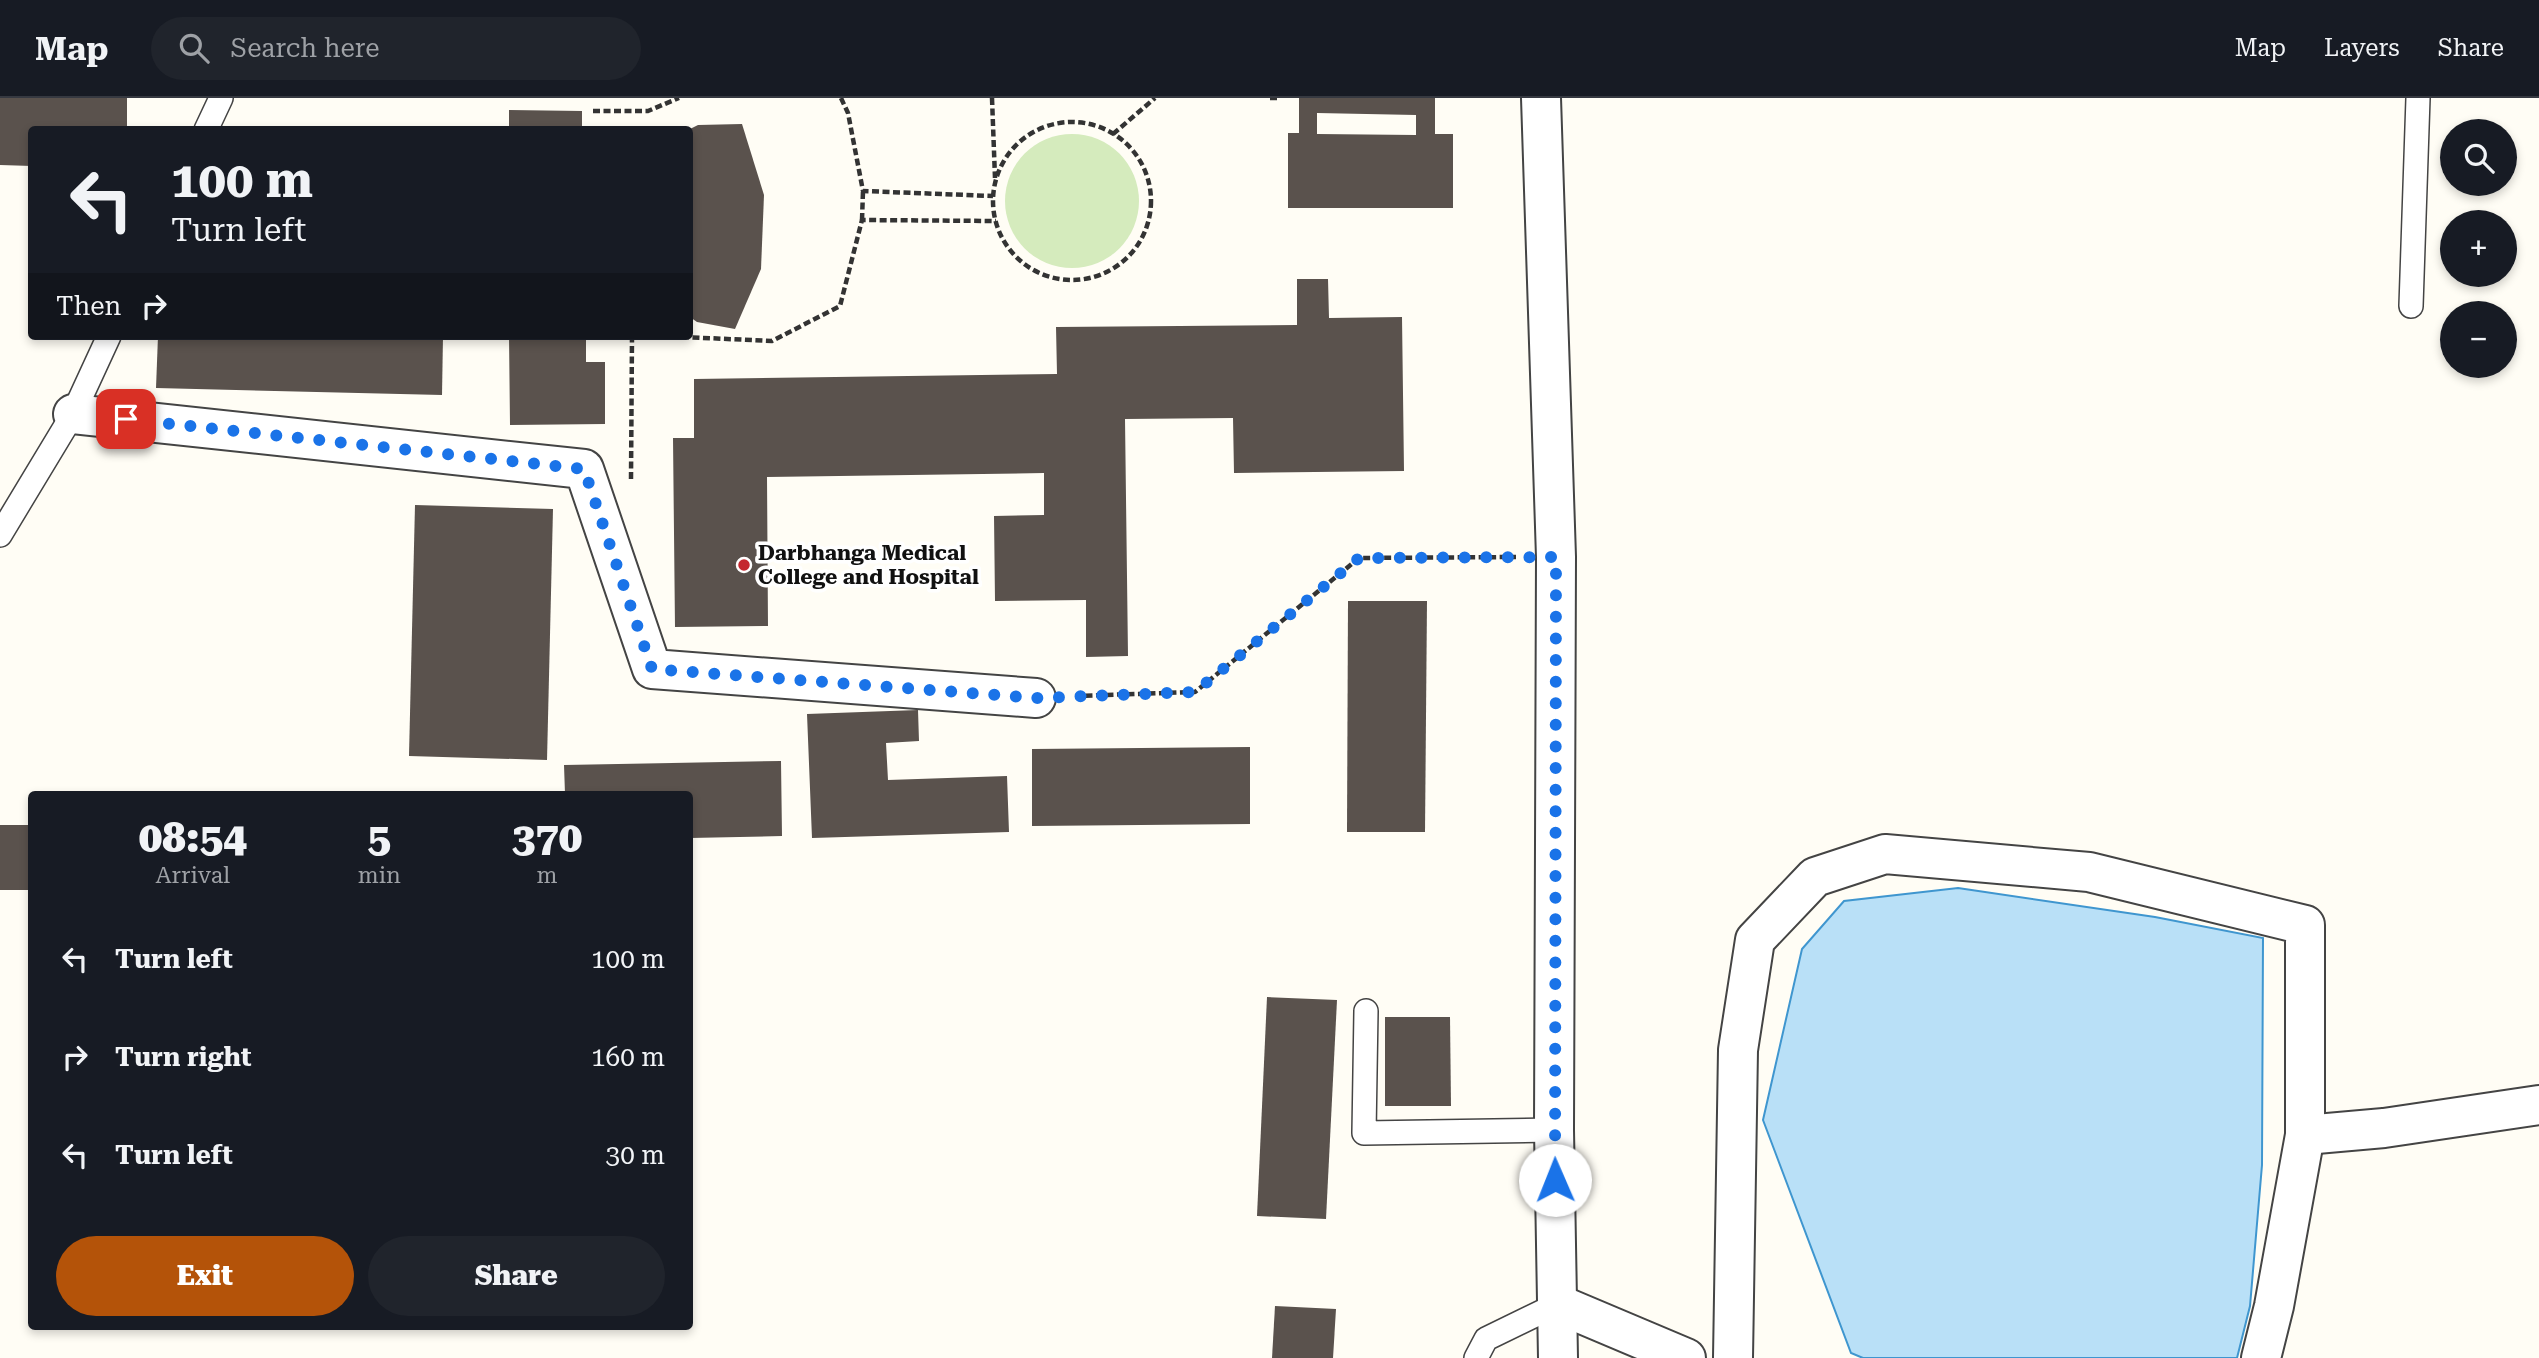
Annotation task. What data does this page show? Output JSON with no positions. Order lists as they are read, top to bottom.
{
  "places": ["Darbhanga Medical College and Hospital"],
  "page": {
    "header": "Map",
    "search": "Search here",
    "nav": ["Map", "Layers", "Share"],
    "map_buttons": ["+", "−"],
    "turn": ["100 m", "Turn left"],
    "then": "Then",
    "eta": [
      "08:54",
      "Arrival",
      "5",
      "min",
      "370",
      "m"
    ],
    "list": [
      {
        "name": "Turn left",
        "value": "100 m"
      },
      {
        "name": "Turn right",
        "value": "160 m"
      },
      {
        "name": "Turn left",
        "value": "30 m"
      }
    ],
    "buttons": ["Exit", "Share"]
  }
}
